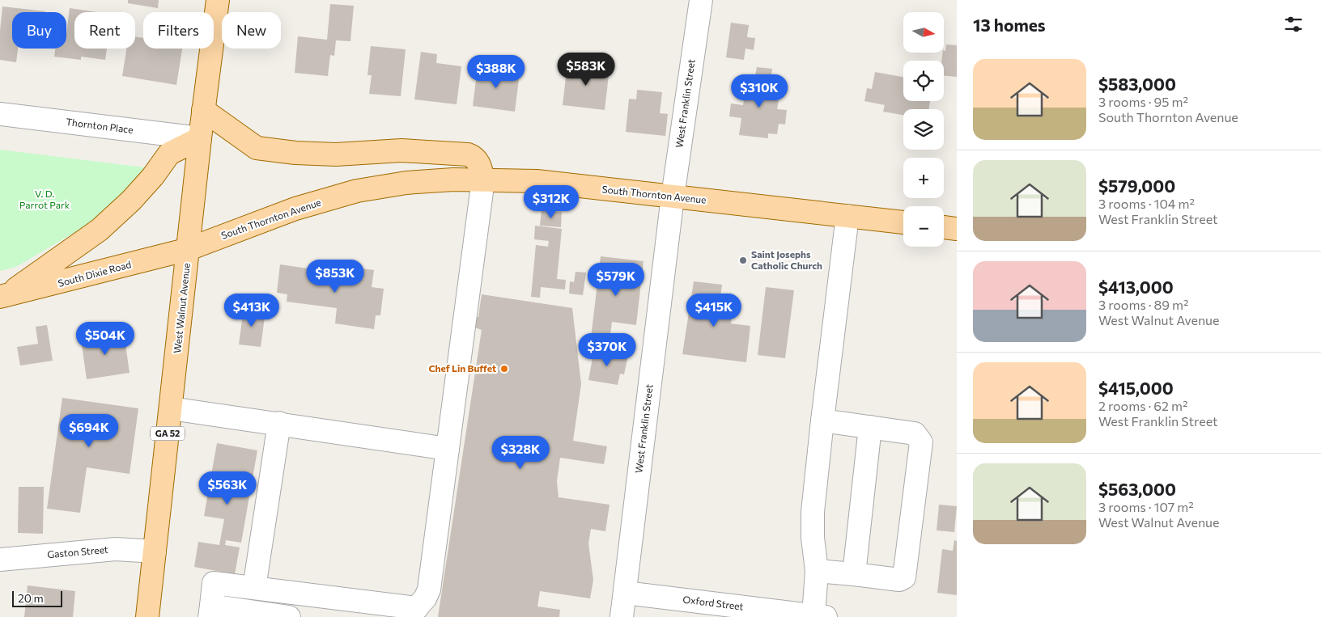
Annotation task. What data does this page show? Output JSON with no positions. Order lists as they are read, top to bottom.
{
  "streets": {
    "main road": [
      "South Thornton Avenue",
      "South Dixie Road",
      "West Walnut Avenue",
      "GA 52"
    ],
    "street": [
      "West Franklin Street",
      "Thornton Place",
      "Gaston Street",
      "Oxford Street"
    ]
  },
  "crossings": [
    ["West Franklin Street", "South Thornton Avenue"],
    ["West Franklin Street", "Oxford Street"],
    ["Thornton Place", "West Walnut Avenue"],
    ["South Thornton Avenue", "South Dixie Road"],
    ["South Thornton Avenue", "West Walnut Avenue"],
    ["South Dixie Road", "West Walnut Avenue"],
    ["West Walnut Avenue", "Gaston Street"]
  ],
  "parks": ["V. D. Parrot Park"],
  "places": ["Saint Josephs Catholic Church", "Chef Lin Buffet"],
  "scale_bar": "20 m",
  "north": "right",
  "page": {
    "heading": "13 homes",
    "map_buttons": ["+", "−"],
    "chip": [
      "Buy",
      "Rent",
      "Filters",
      "New"
    ],
    "list": [
      {
        "name": "$583,000",
        "note": "3 rooms · 95 m² · South Thornton Avenue"
      },
      {
        "name": "$579,000",
        "note": "3 rooms · 104 m² · West Franklin Street"
      },
      {
        "name": "$413,000",
        "note": "3 rooms · 89 m² · West Walnut Avenue"
      },
      {
        "name": "$415,000",
        "note": "2 rooms · 62 m² · West Franklin Street"
      },
      {
        "name": "$563,000",
        "note": "3 rooms · 107 m² · West Walnut Avenue"
      }
    ],
    "price": [
      "$583K",
      "$388K",
      "$310K",
      "$312K",
      "$853K",
      "$579K",
      "$413K",
      "$415K",
      "$504K",
      "$370K",
      "$694K",
      "$328K",
      "$563K"
    ],
    "scale": "20 m"
  }
}
